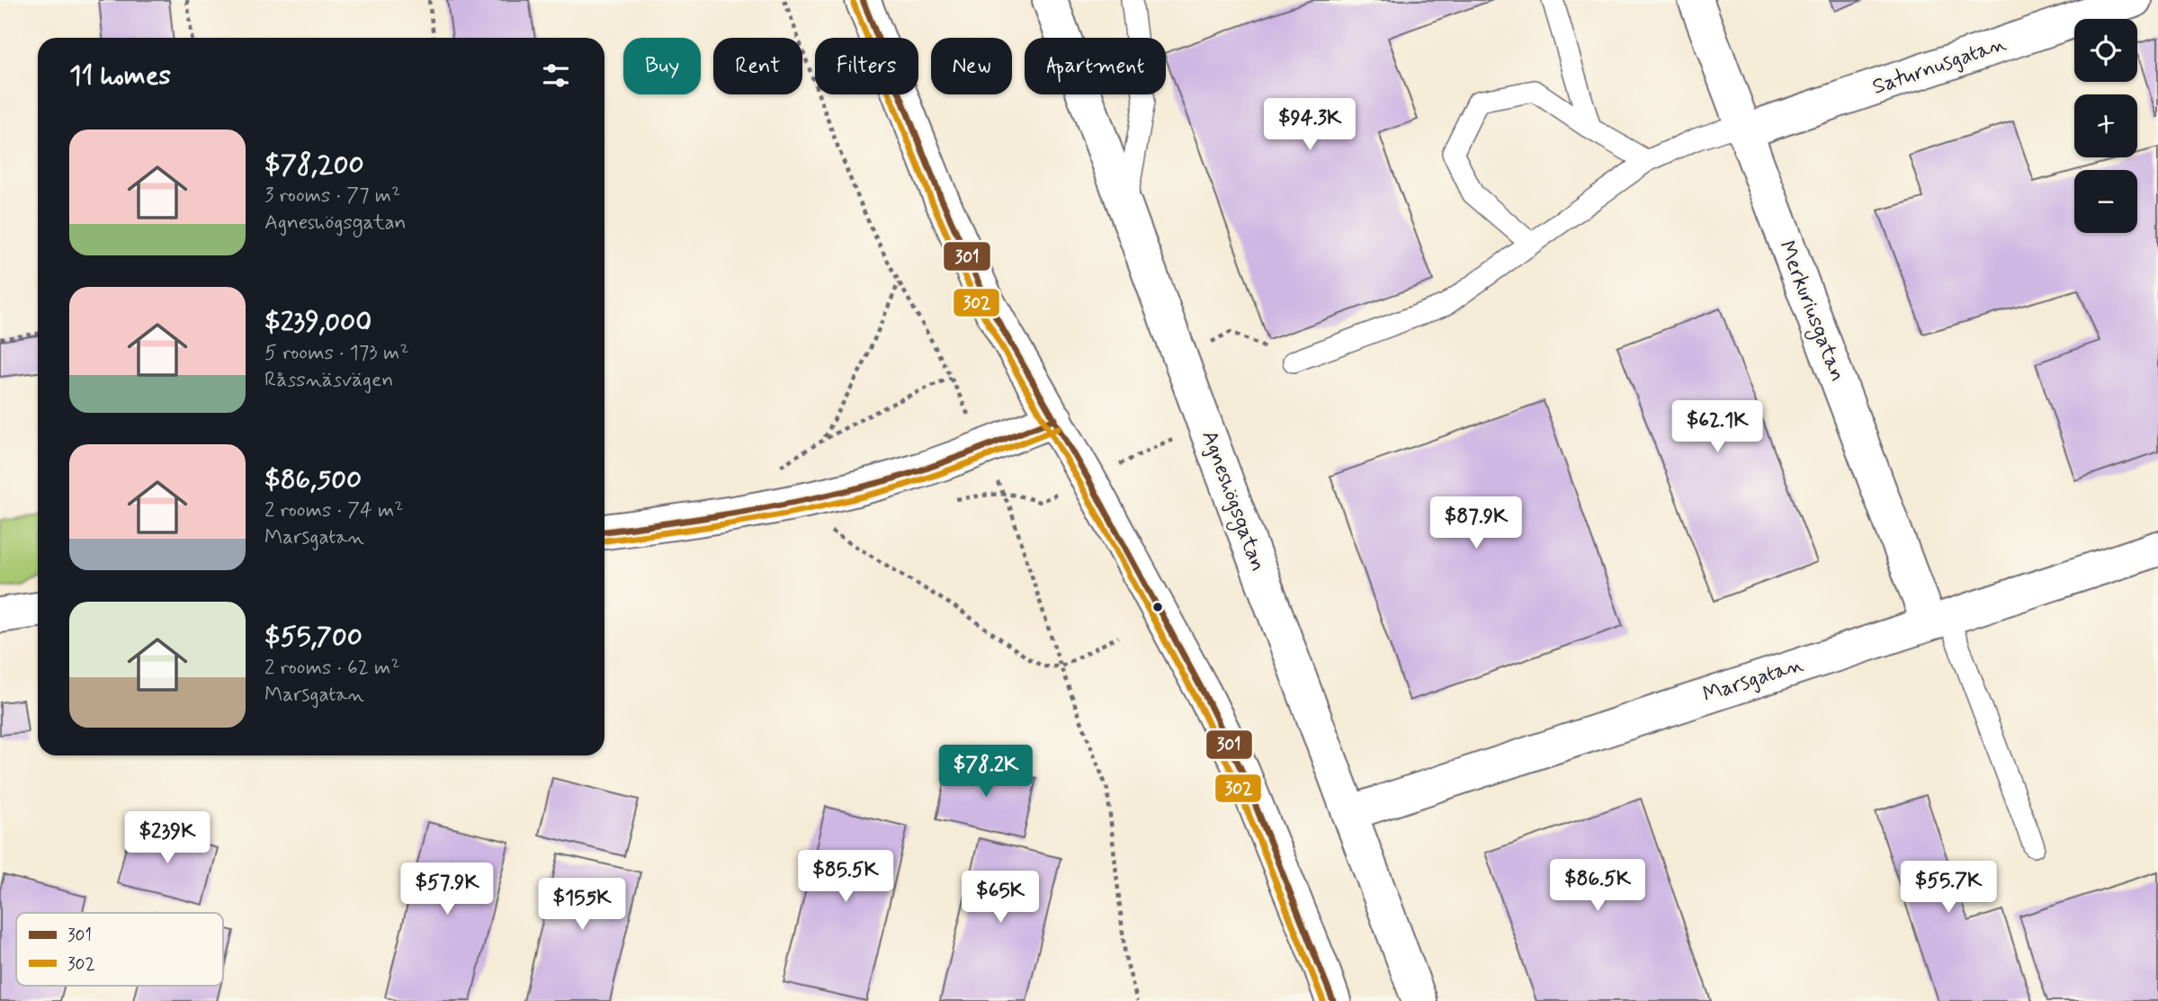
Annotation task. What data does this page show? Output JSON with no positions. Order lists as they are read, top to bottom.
{
  "streets": {
    "street": [
      "Saturnusgatan",
      "Merkuriusgatan",
      "Agneshögsgatan",
      "Marsgatan"
    ]
  },
  "crossings": [
    ["Saturnusgatan", "Merkuriusgatan"],
    ["Merkuriusgatan", "Marsgatan"],
    ["Agneshögsgatan", "Marsgatan"]
  ],
  "lines": ["transit line 301", "transit line 302"],
  "legend": ["301", "302"],
  "page": {
    "map_buttons": ["+", "−"],
    "chip": [
      "Buy",
      "Rent",
      "Filters",
      "New",
      "Apartment"
    ],
    "heading": "11 homes",
    "price": [
      "$94.3K",
      "$62.1K",
      "$87.9K",
      "$78.2K",
      "$239K",
      "$85.5K",
      "$86.5K",
      "$55.7K",
      "$57.9K",
      "$65K",
      "$155K"
    ],
    "list": [
      {
        "name": "$78,200",
        "note": "3 rooms · 77 m² · Agneshögsgatan"
      },
      {
        "name": "$239,000",
        "note": "5 rooms · 173 m² · Råssnäsvägen"
      },
      {
        "name": "$86,500",
        "note": "2 rooms · 74 m² · Marsgatan"
      },
      {
        "name": "$55,700",
        "note": "2 rooms · 62 m² · Marsgatan"
      }
    ]
  }
}
